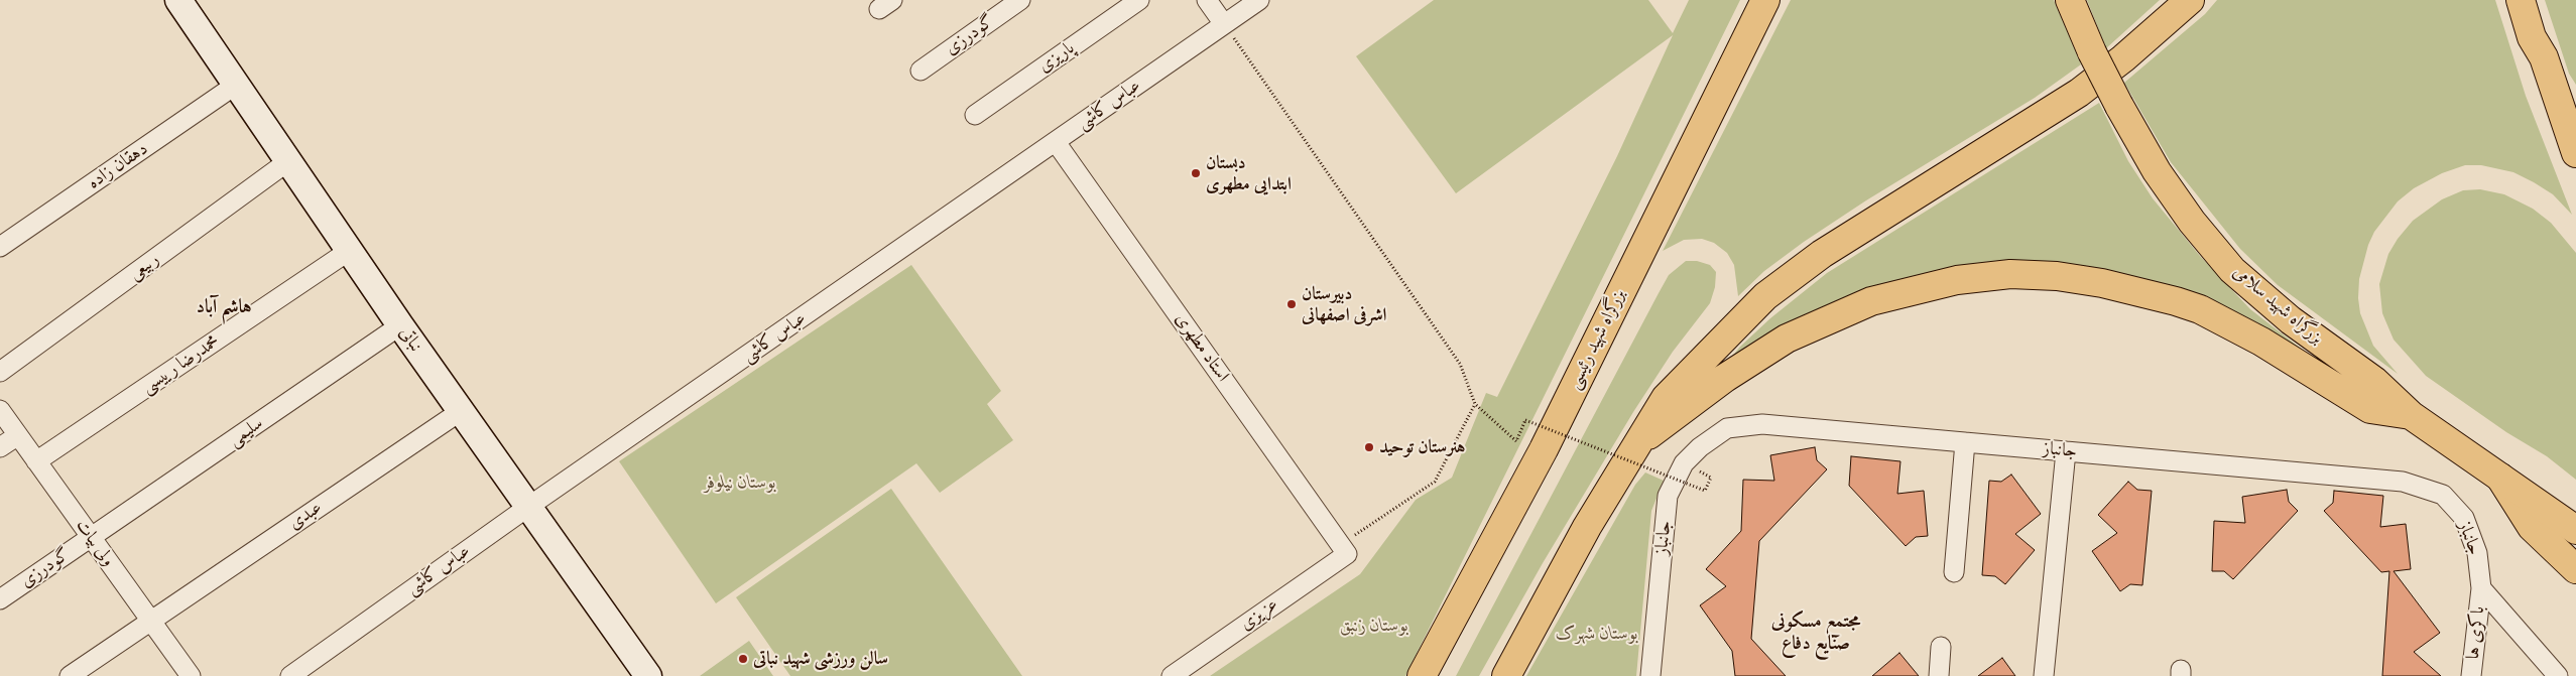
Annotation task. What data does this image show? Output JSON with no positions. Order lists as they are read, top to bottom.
{
  "streets": {
    "main road": ["بزرگراه شهید سلامی", "نباتی", "بزرگراه شهید رئیسی"],
    "street": [
      "گودرزی",
      "پاریزی",
      "عباس کاشی",
      "دهقان زاده",
      "ربیعی",
      "استاد مطهری",
      "محمدرضا رییسی",
      "سلیمی",
      "جانباز",
      "عبدی",
      "ولی بیات",
      "عزیزی",
      "باکری ها"
    ]
  },
  "crossings": [
    ["گودرزی", "سلیمی"],
    ["گودرزی", "ولی بیات"],
    ["عباس کاشی", "نباتی"],
    ["عباس کاشی", "استاد مطهری"],
    ["دهقان زاده", "نباتی"],
    ["ربیعی", "نباتی"],
    ["نباتی", "محمدرضا رییسی"],
    ["نباتی", "سلیمی"],
    ["نباتی", "عبدی"],
    ["استاد مطهری", "عزیزی"],
    ["محمدرضا رییسی", "ولی بیات"],
    ["سلیمی", "ولی بیات"],
    ["جانباز", "باکری ها"],
    ["عبدی", "ولی بیات"]
  ],
  "districts": ["هاشم آباد", "مجتمع مسکونی صنایع دفاع"],
  "parks": ["بوستان نیلوفر", "بوستان زنبق", "بوستان شهرک"],
  "places": [
    "دبستان ابتدایی مطهری",
    "دبیرستان اشرفی اصفهانی",
    "هنرستان توحید",
    "سالن ورزشی شهید نباتی"
  ]
}
